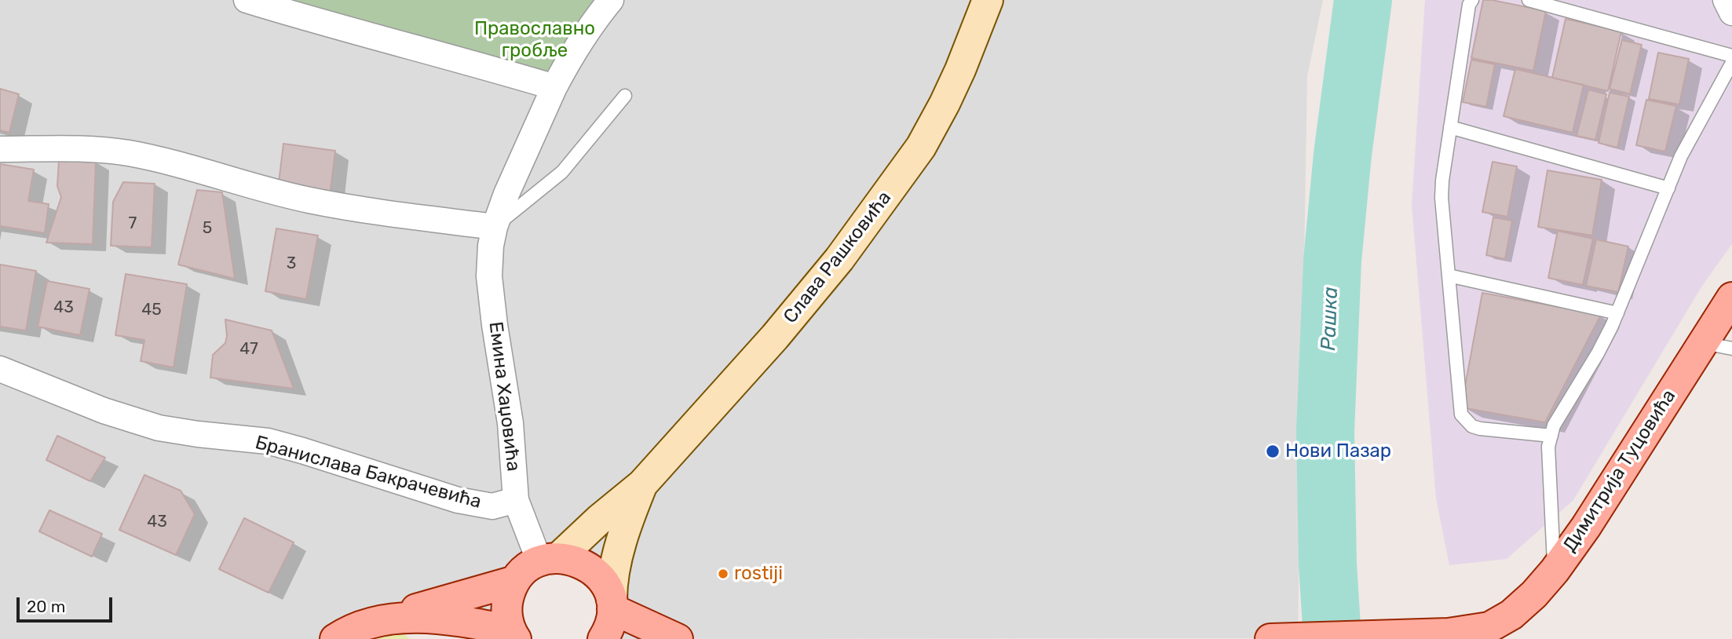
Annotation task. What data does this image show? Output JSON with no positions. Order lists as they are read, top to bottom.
{
  "streets": {
    "main road": ["Слава Рашковића", "Димитрија Туцовића"],
    "street": ["Емина Хаџовића", "Бранислава Бакрачевића"]
  },
  "crossings": [
    ["Емина Хаџовића", "Бранислава Бакрачевића"]
  ],
  "water": ["Рашка"],
  "parks": ["Православно гробље"],
  "places": ["Нови Пазар", "rostiji"],
  "house_numbers": [
    "7",
    "5",
    "3",
    "43",
    "45",
    "47",
    "43"
  ],
  "scale_bar": "20 m"
}
